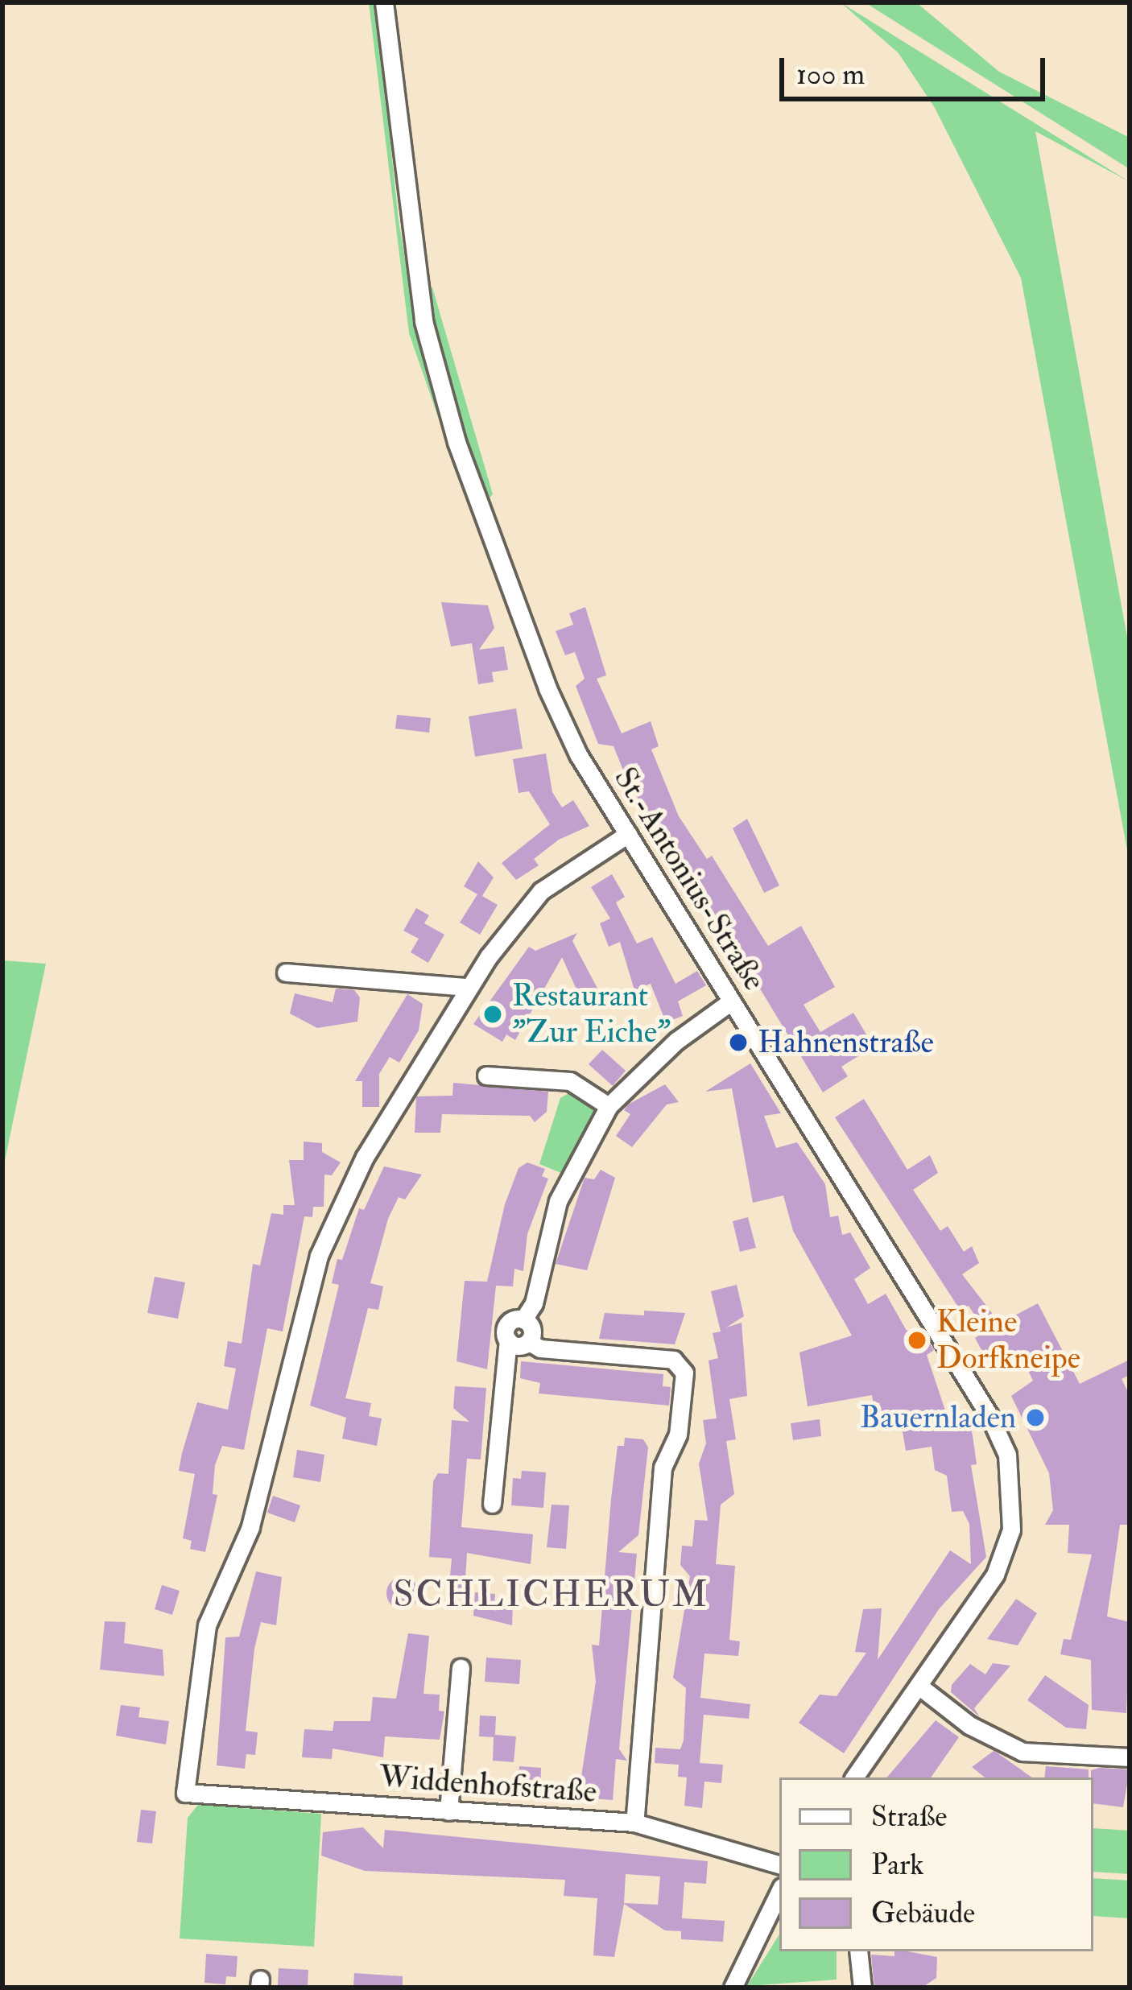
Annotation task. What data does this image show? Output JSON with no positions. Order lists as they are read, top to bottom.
{
  "streets": {
    "street": ["St.-Antonius-Straße", "Widdenhofstraße"]
  },
  "districts": ["SCHLICHERUM"],
  "places": [
    "Restaurant \"Zur Eiche\"",
    "Hahnenstraße",
    "Kleine Dorfkneipe",
    "Bauernladen"
  ],
  "legend": ["Straße", "Park", "Gebäude"],
  "scale_bar": "100 m"
}
